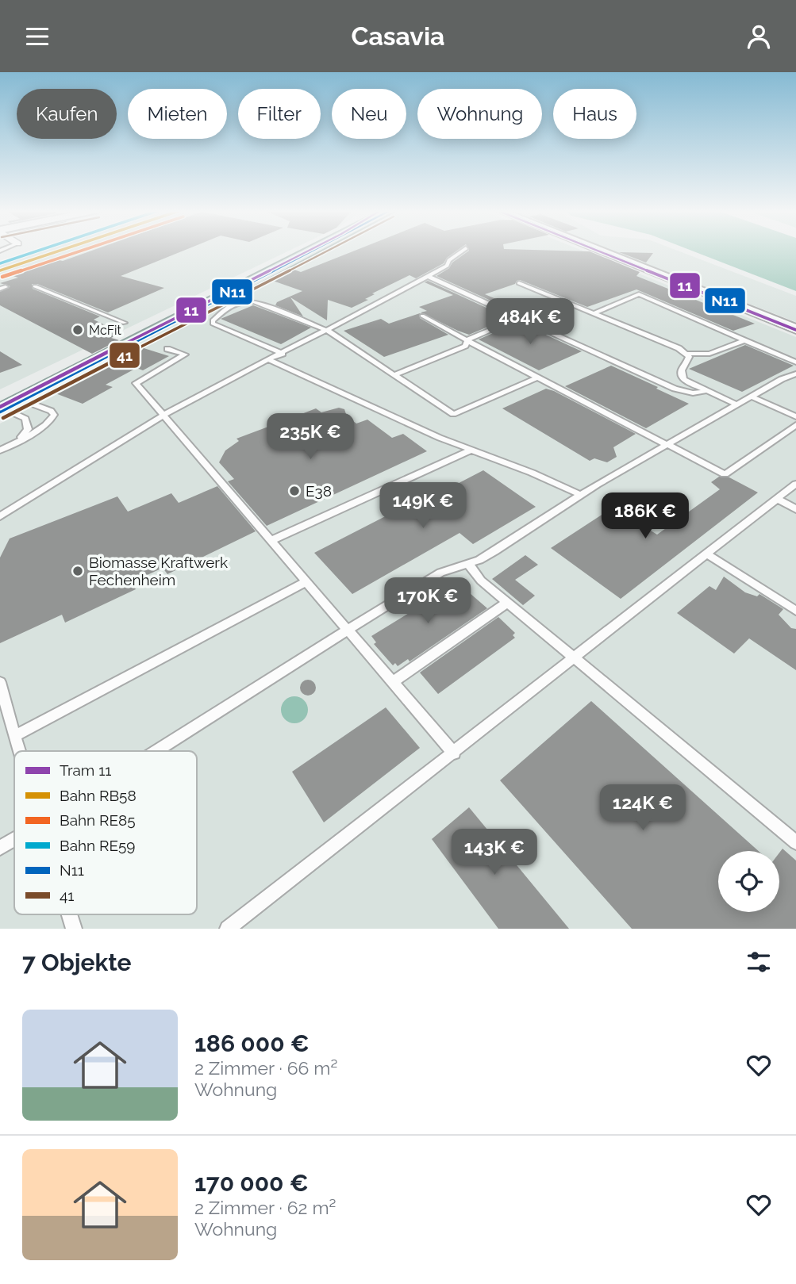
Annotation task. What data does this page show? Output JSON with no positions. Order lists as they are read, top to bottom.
{
  "places": ["McFit", "E38", "Biomasse Kraftwerk Fechenheim"],
  "lines": [
    "tram line 11",
    "rail line RB58",
    "rail line RE85",
    "rail line RE59",
    "transit line N11",
    "transit line 41"
  ],
  "legend": [
    "Tram 11",
    "Bahn RB58",
    "Bahn RE85",
    "Bahn RE59",
    "N11",
    "41"
  ],
  "page": {
    "header": "Casavia",
    "chip": [
      "Kaufen",
      "Mieten",
      "Filter",
      "Neu",
      "Wohnung",
      "Haus"
    ],
    "price": [
      "484K €",
      "235K €",
      "149K €",
      "186K €",
      "170K €",
      "124K €",
      "143K €"
    ],
    "heading": "7 Objekte",
    "list": [
      {
        "name": "186 000 €",
        "note": "2 Zimmer · 66 m² · Wohnung"
      },
      {
        "name": "170 000 €",
        "note": "2 Zimmer · 62 m² · Wohnung"
      }
    ]
  }
}
